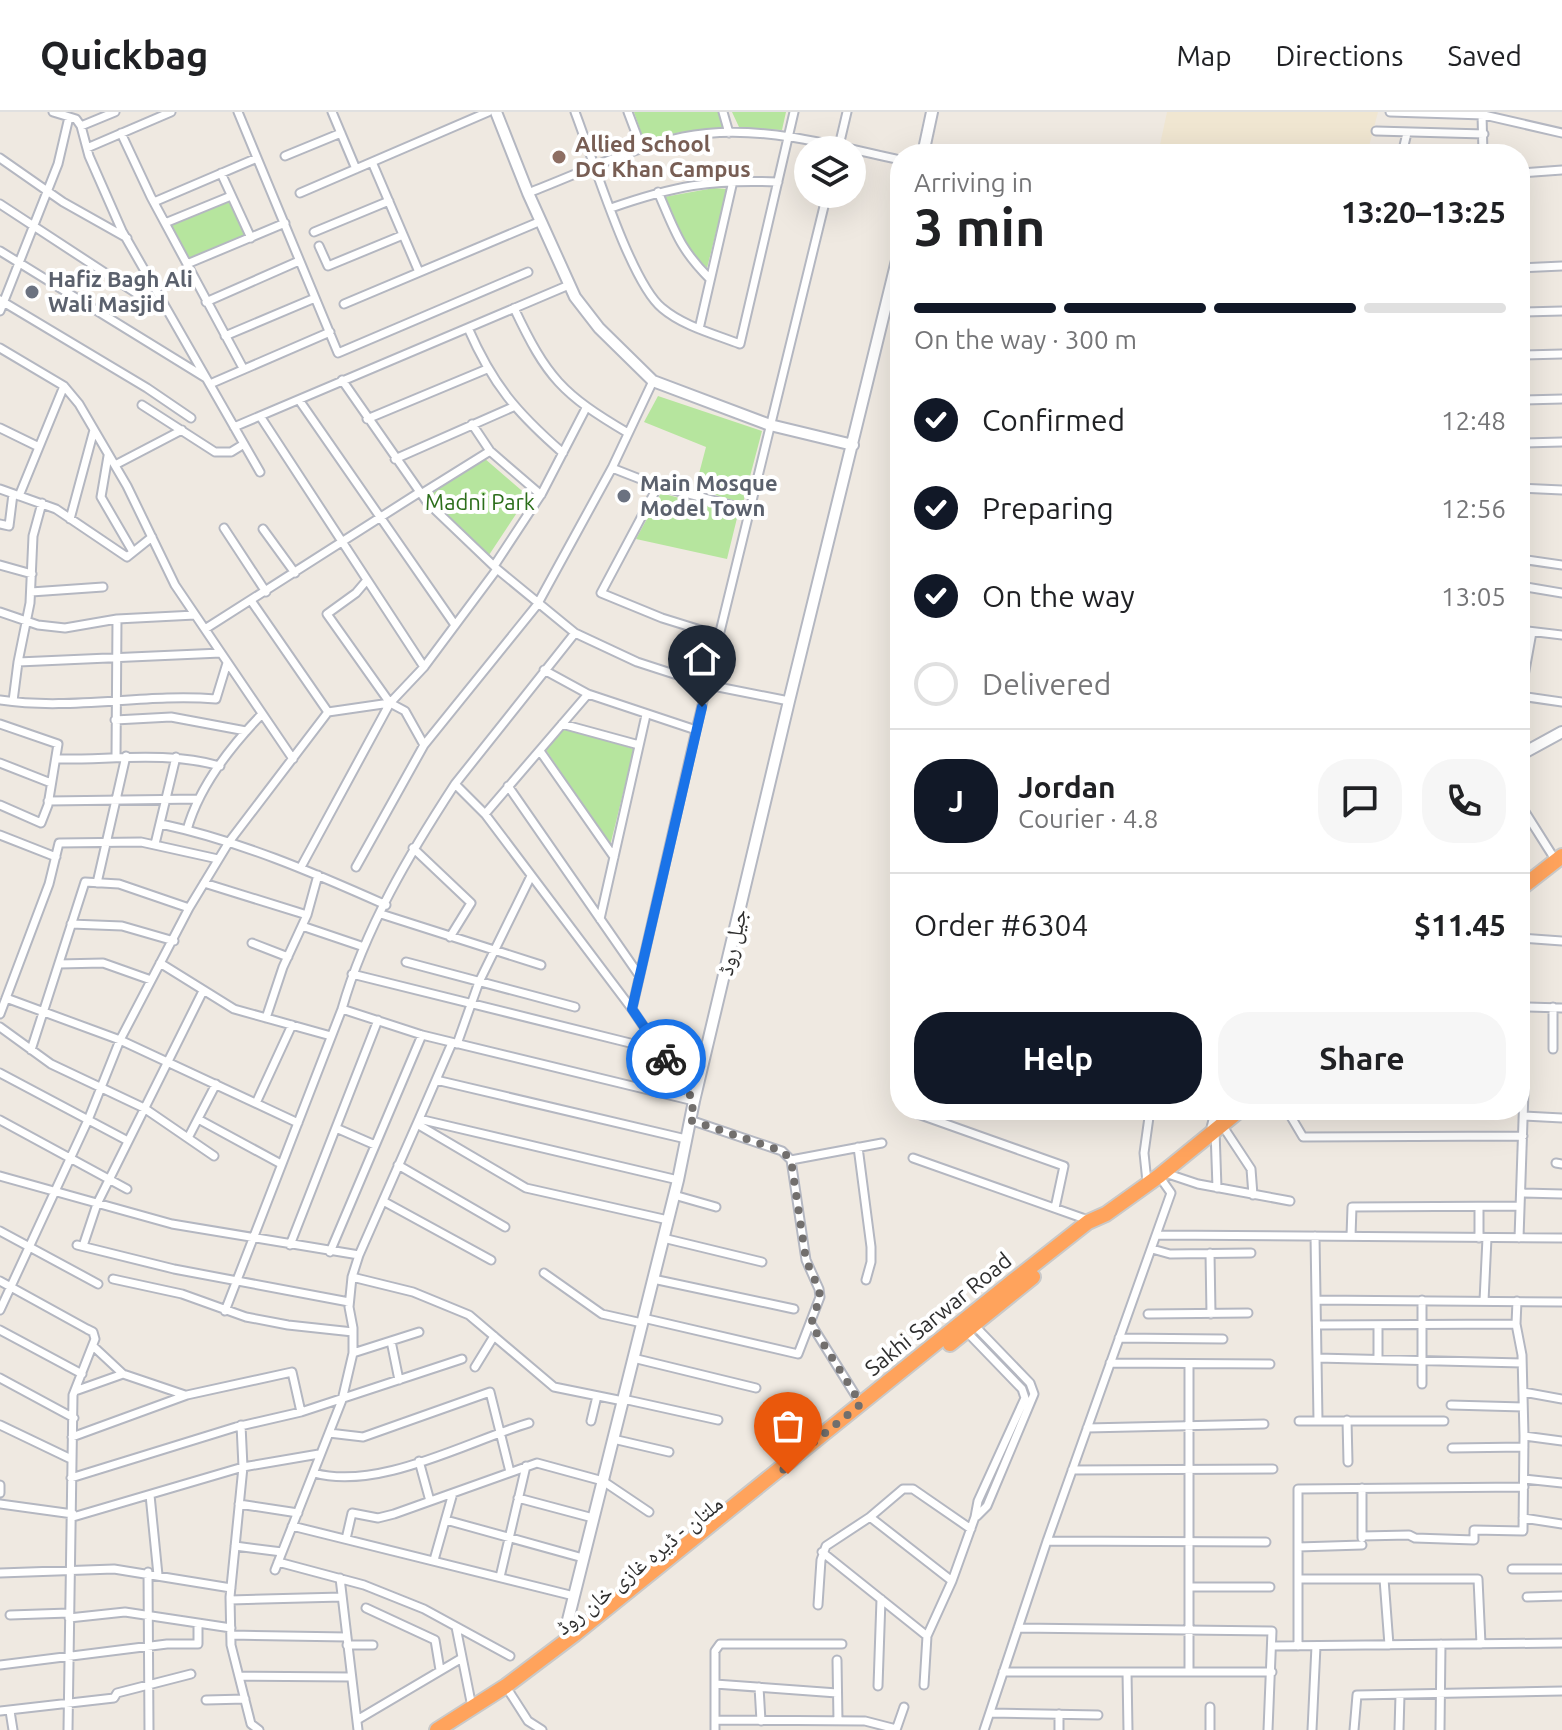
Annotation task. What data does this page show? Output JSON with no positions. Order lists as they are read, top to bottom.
{
  "streets": {
    "highway": ["Sakhi Sarwar Road", "ملتان - ڈیرہ غازی خان روڈ"],
    "main road": ["جیل روڈ"]
  },
  "crossings": [
    ["جیل روڈ", "Sakhi Sarwar Road"],
    ["Sakhi Sarwar Road", "ملتان - ڈیرہ غازی خان روڈ"]
  ],
  "parks": ["Madni Park"],
  "places": ["Allied School DG Khan Campus", "Hafiz Bagh Ali Wali Masjid", "Main Mosque Model Town"],
  "page": {
    "header": "Quickbag",
    "nav": ["Map", "Directions", "Saved"],
    "heading": ["3 min", "Arriving in", "13:20–13:25"],
    "panel": [
      "Jordan",
      "Courier · 4.8",
      "Order #6304",
      "$11.45"
    ],
    "bar": "On the way · 300 m",
    "list": [
      ["Confirmed", "12:48"],
      ["Preparing", "12:56"],
      ["On the way", "13:05"],
      "Delivered"
    ],
    "round": "J",
    "buttons": ["Help", "Share"]
  }
}
